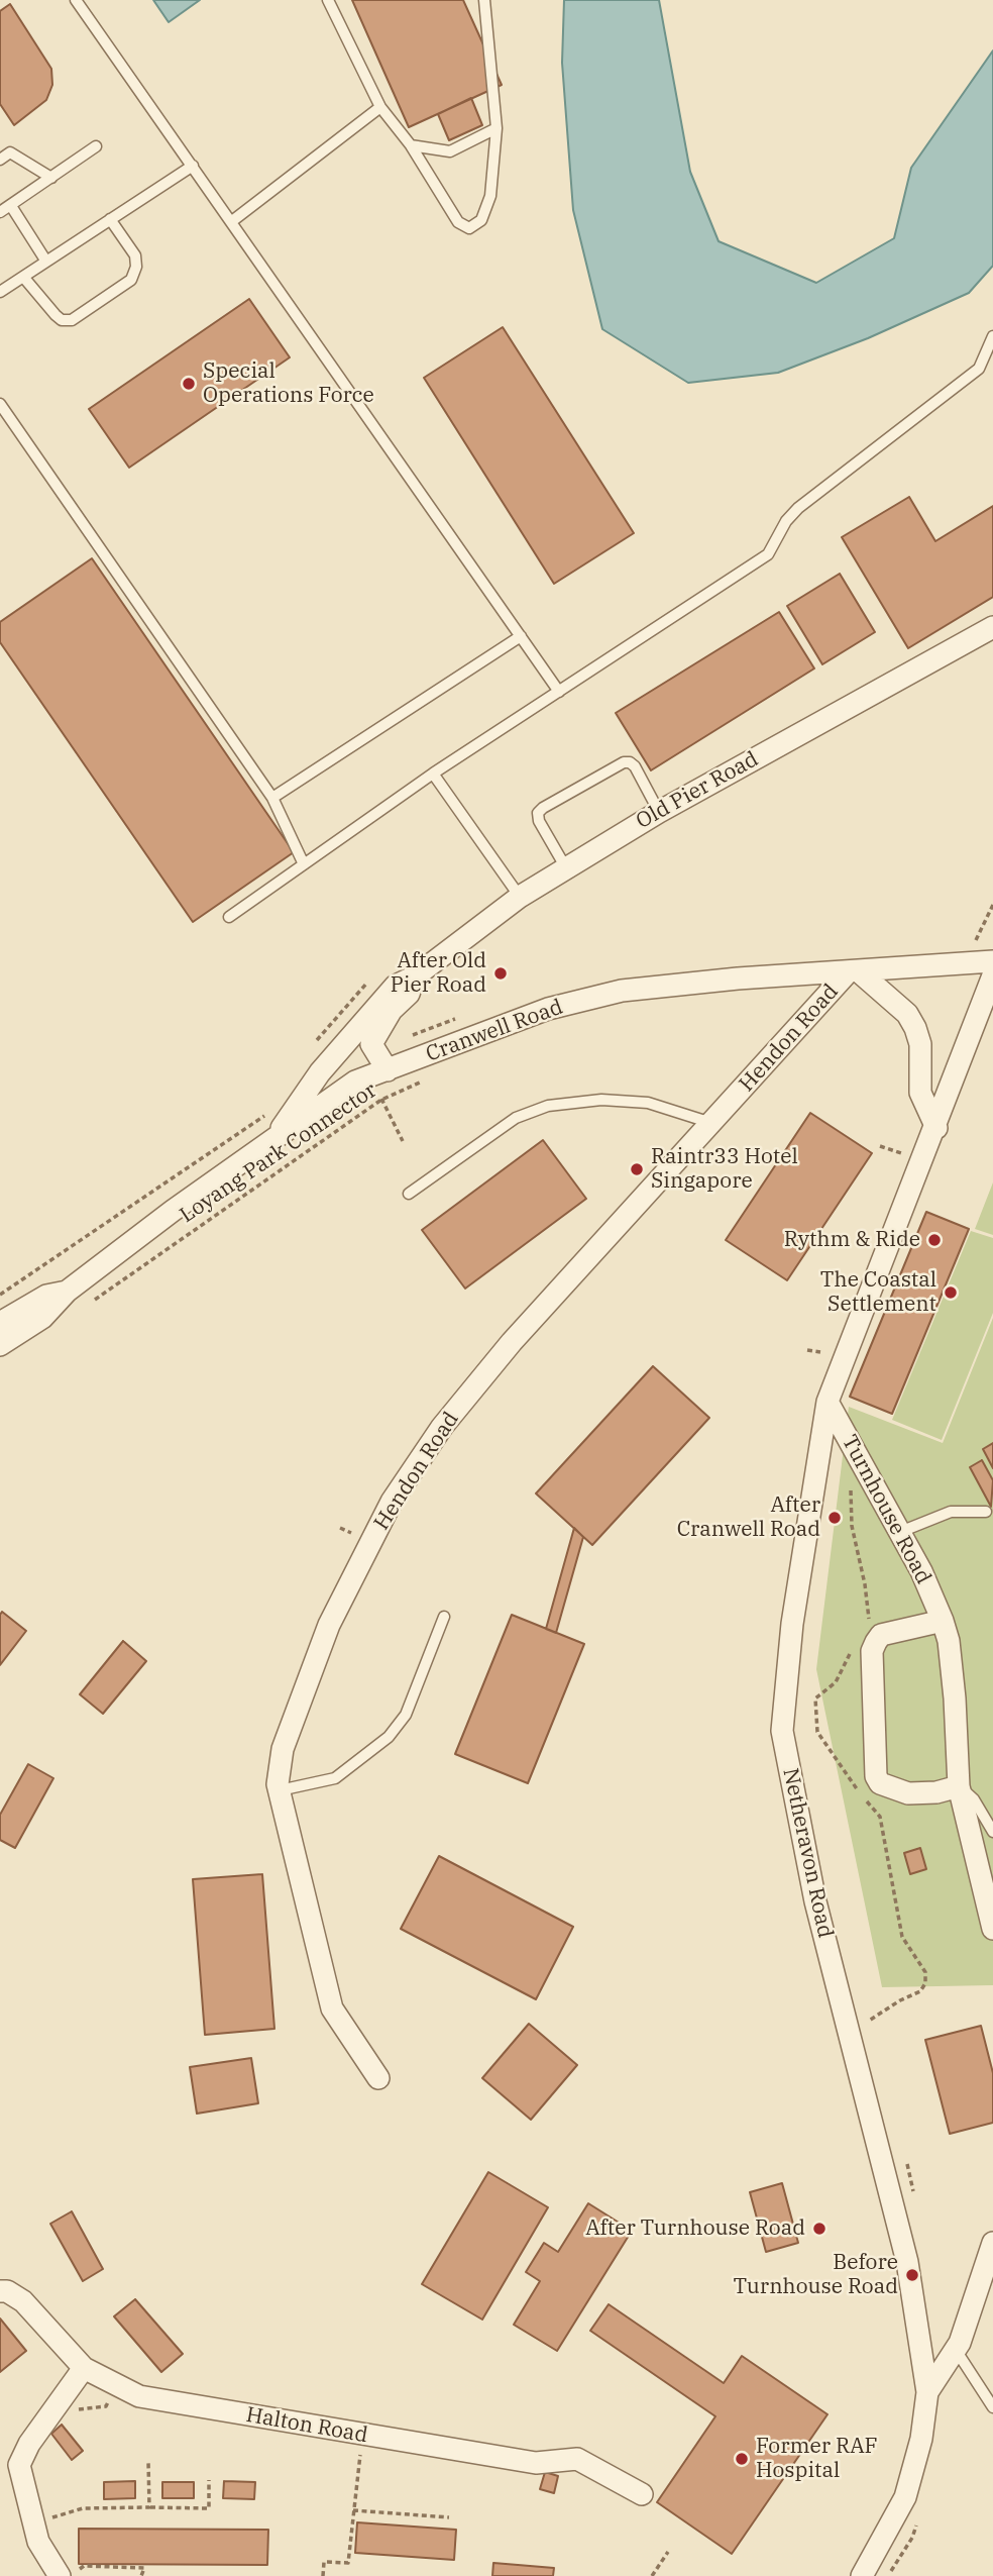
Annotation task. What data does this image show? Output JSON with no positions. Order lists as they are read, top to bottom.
{
  "streets": {
    "street": [
      "Old Pier Road",
      "Cranwell Road",
      "Hendon Road",
      "Turnhouse Road",
      "Netheravon Road",
      "Halton Road"
    ],
    "path": ["Loyang Park Connector"]
  },
  "crossings": [
    ["Old Pier Road", "Cranwell Road"],
    ["Cranwell Road", "Hendon Road"],
    ["Turnhouse Road", "Netheravon Road"]
  ],
  "places": [
    "Special Operations Force",
    "After Old Pier Road",
    "Raintr33 Hotel Singapore",
    "Rythm & Ride",
    "The Coastal Settlement",
    "After Cranwell Road",
    "After Turnhouse Road",
    "Before Turnhouse Road",
    "Former RAF Hospital"
  ]
}
